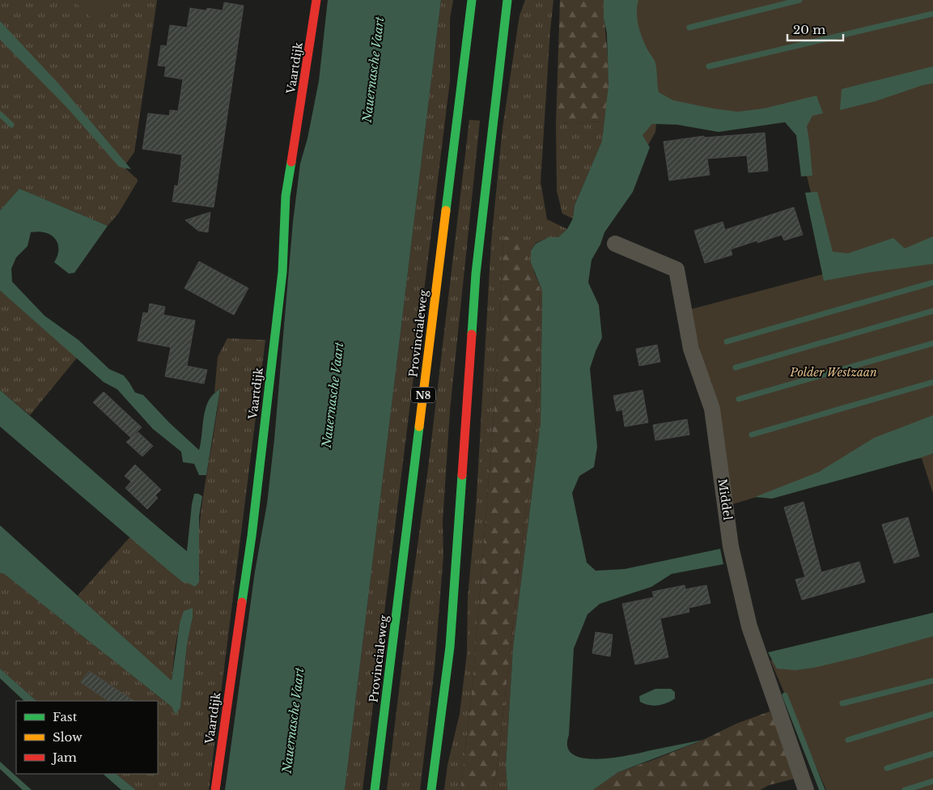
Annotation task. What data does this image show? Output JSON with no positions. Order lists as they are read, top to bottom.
{
  "streets": {
    "main road": ["Vaartdijk", "Provincialeweg", "N8"],
    "street": ["Middel"]
  },
  "water": ["Nauernasche Vaart"],
  "parks": ["Polder Westzaan"],
  "legend": ["Fast", "Slow", "Jam"],
  "scale_bar": "20 m"
}
